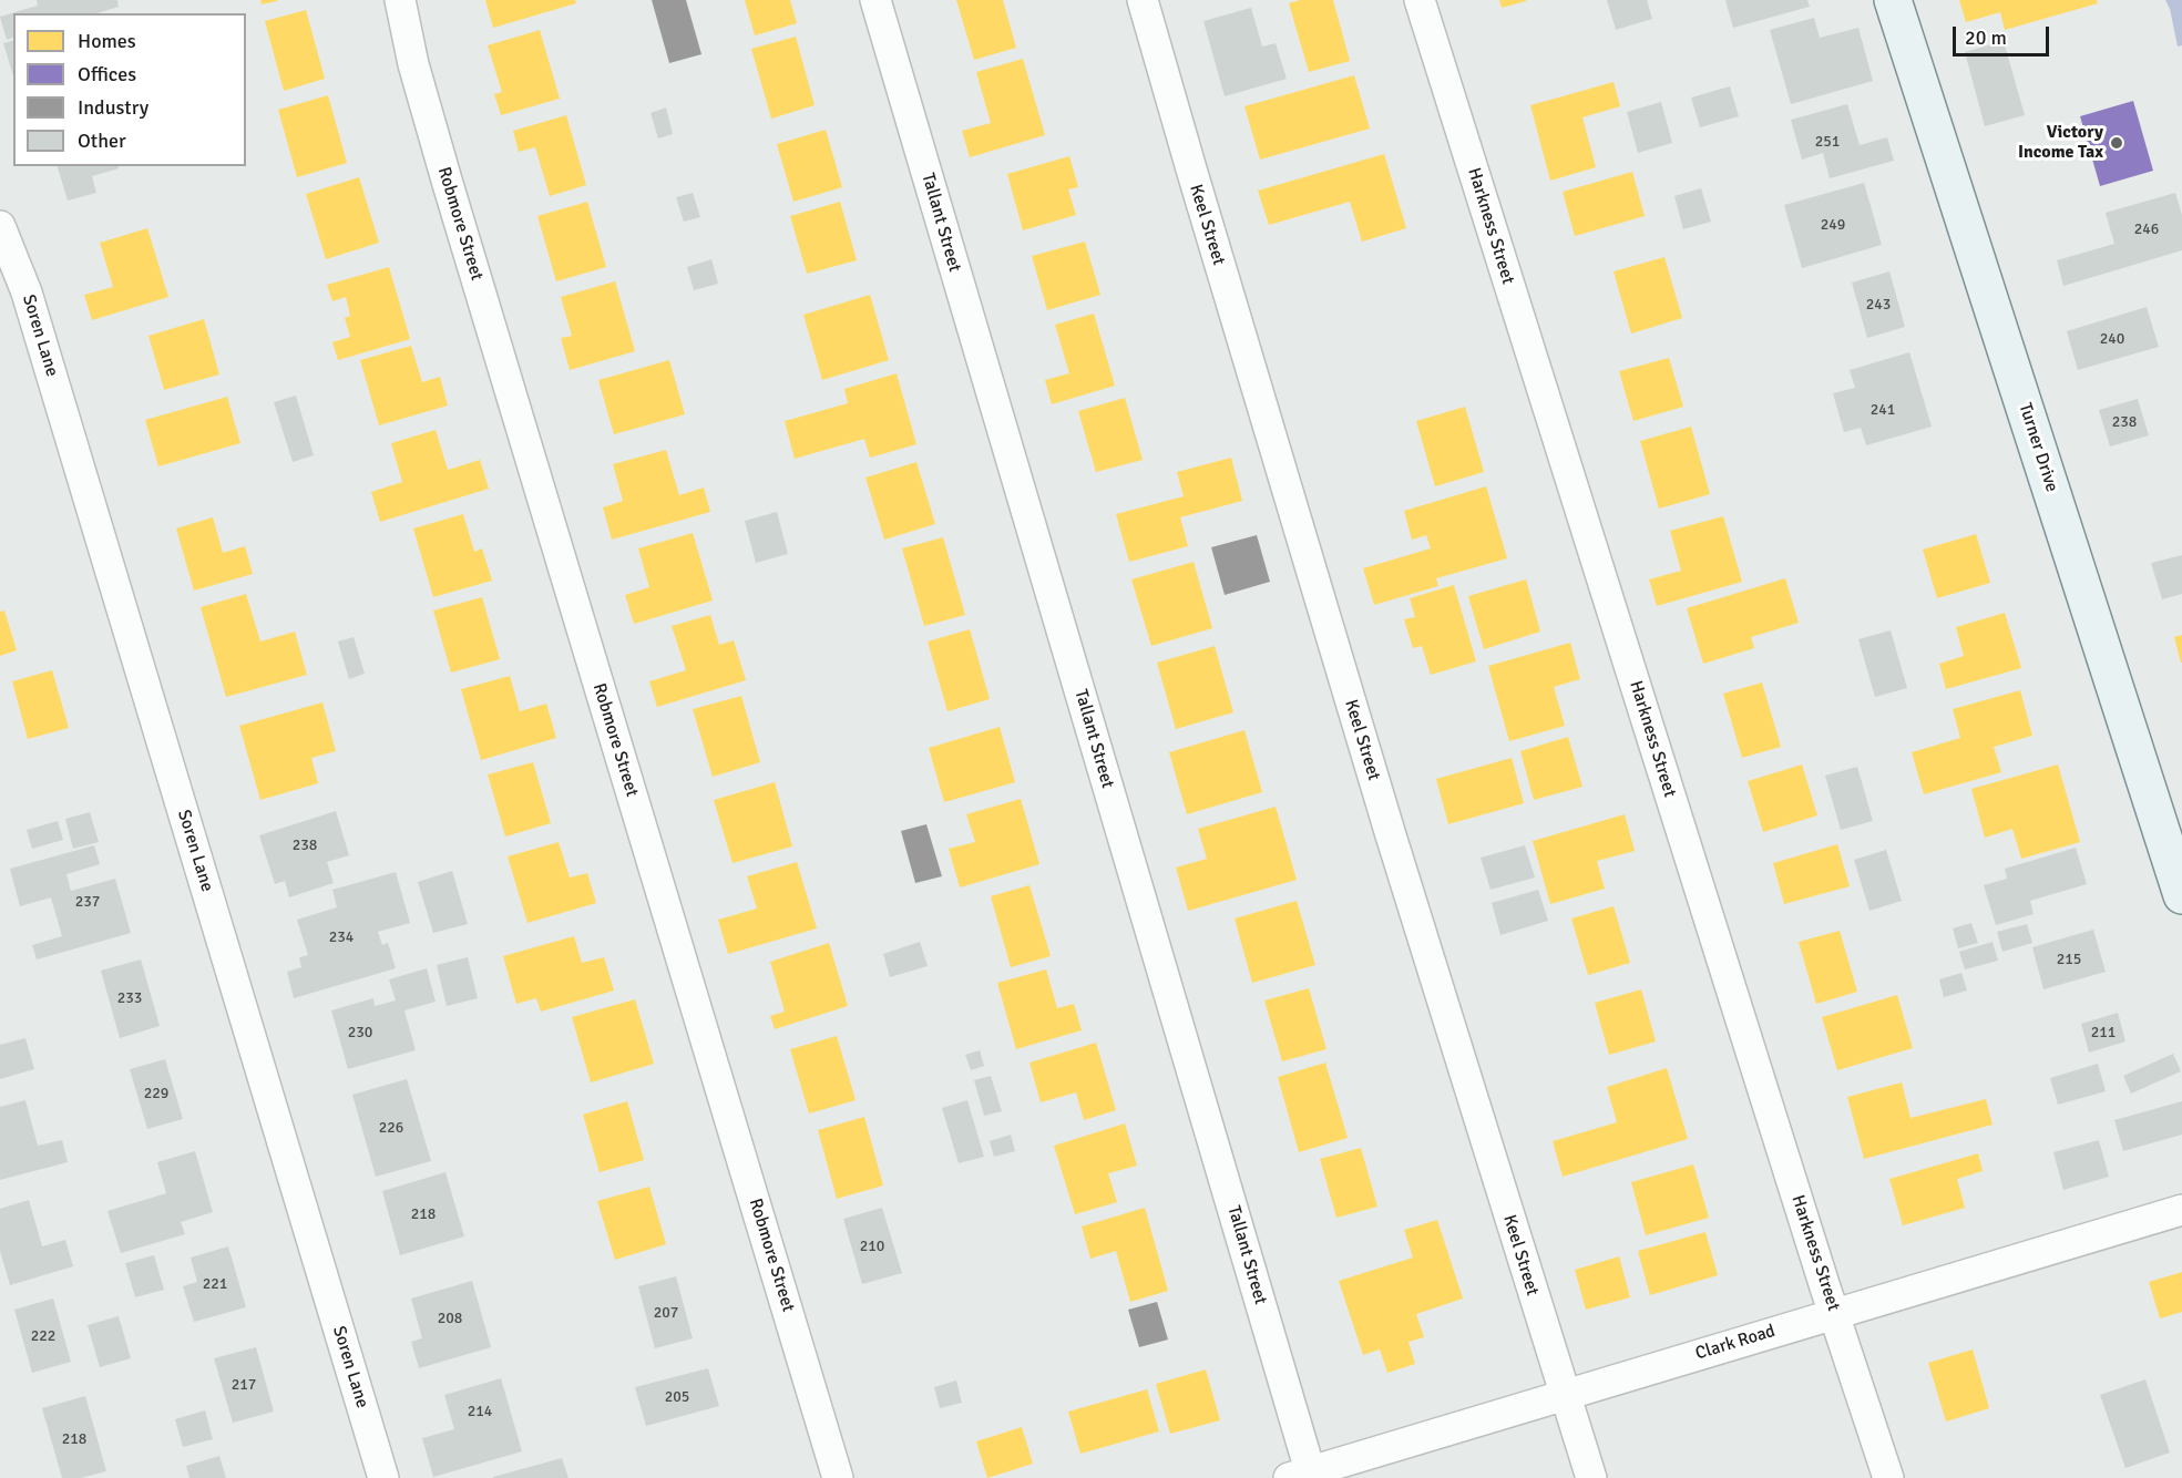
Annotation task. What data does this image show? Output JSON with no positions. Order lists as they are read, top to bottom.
{
  "streets": {
    "street": [
      "Tallant Street",
      "Robmore Street",
      "Keel Street",
      "Harkness Street",
      "Soren Lane",
      "Turner Drive",
      "Clark Road"
    ]
  },
  "crossings": [
    ["Tallant Street", "Clark Road"],
    ["Keel Street", "Clark Road"],
    ["Harkness Street", "Clark Road"]
  ],
  "places": ["Victory Income Tax"],
  "house_numbers": [
    "251",
    "249",
    "246",
    "243",
    "240",
    "241",
    "238",
    "238",
    "237",
    "234",
    "215",
    "233",
    "230",
    "211",
    "229",
    "226",
    "218",
    "210",
    "221",
    "207",
    "208",
    "222",
    "217",
    "205",
    "214",
    "218"
  ],
  "legend": [
    "Homes",
    "Offices",
    "Industry",
    "Other"
  ],
  "scale_bar": "20 m"
}
